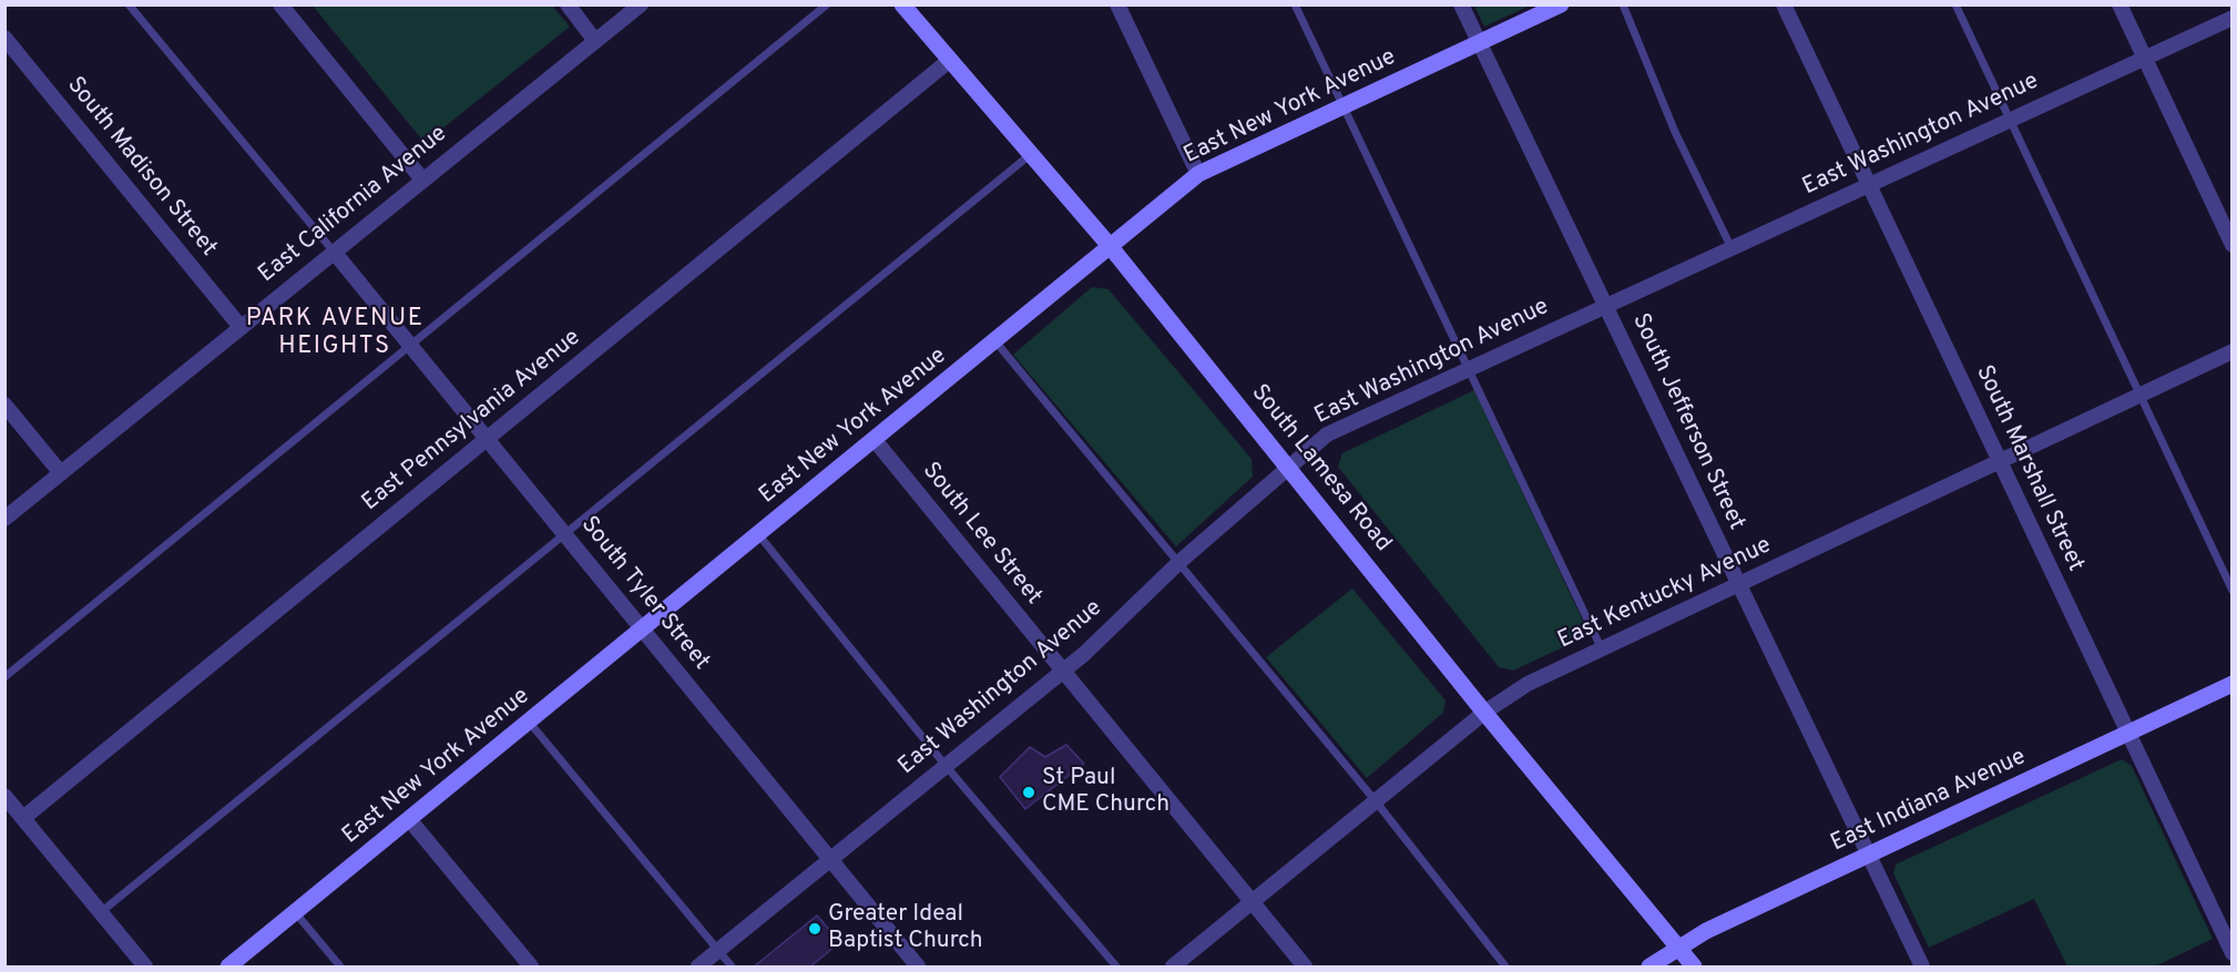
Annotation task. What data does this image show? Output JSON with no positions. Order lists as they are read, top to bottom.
{
  "streets": {
    "street": [
      "East New York Avenue",
      "East Washington Avenue",
      "South Madison Street",
      "East California Avenue",
      "East Pennsylvania Avenue",
      "South Jefferson Street",
      "South Lamesa Road",
      "South Marshall Street",
      "South Lee Street",
      "South Tyler Street",
      "East Kentucky Avenue",
      "East Indiana Avenue"
    ]
  },
  "crossings": [
    ["East New York Avenue", "South Jefferson Street"],
    ["East New York Avenue", "South Lamesa Road"],
    ["East New York Avenue", "South Lee Street"],
    ["East New York Avenue", "South Tyler Street"],
    ["East Washington Avenue", "South Jefferson Street"],
    ["East Washington Avenue", "South Lamesa Road"],
    ["East Washington Avenue", "South Marshall Street"],
    ["East Washington Avenue", "South Lee Street"],
    ["East Washington Avenue", "South Tyler Street"],
    ["South Madison Street", "East California Avenue"],
    ["East California Avenue", "South Tyler Street"],
    ["East Pennsylvania Avenue", "South Lamesa Road"],
    ["East Pennsylvania Avenue", "South Tyler Street"],
    ["South Jefferson Street", "East Kentucky Avenue"],
    ["South Jefferson Street", "East Indiana Avenue"],
    ["South Lamesa Road", "East Kentucky Avenue"],
    ["South Lamesa Road", "East Indiana Avenue"],
    ["South Marshall Street", "East Kentucky Avenue"],
    ["South Marshall Street", "East Indiana Avenue"],
    ["South Lee Street", "East Kentucky Avenue"]
  ],
  "districts": ["PARK AVENUE HEIGHTS"],
  "places": ["St Paul CME Church", "Greater Ideal Baptist Church"]
}
